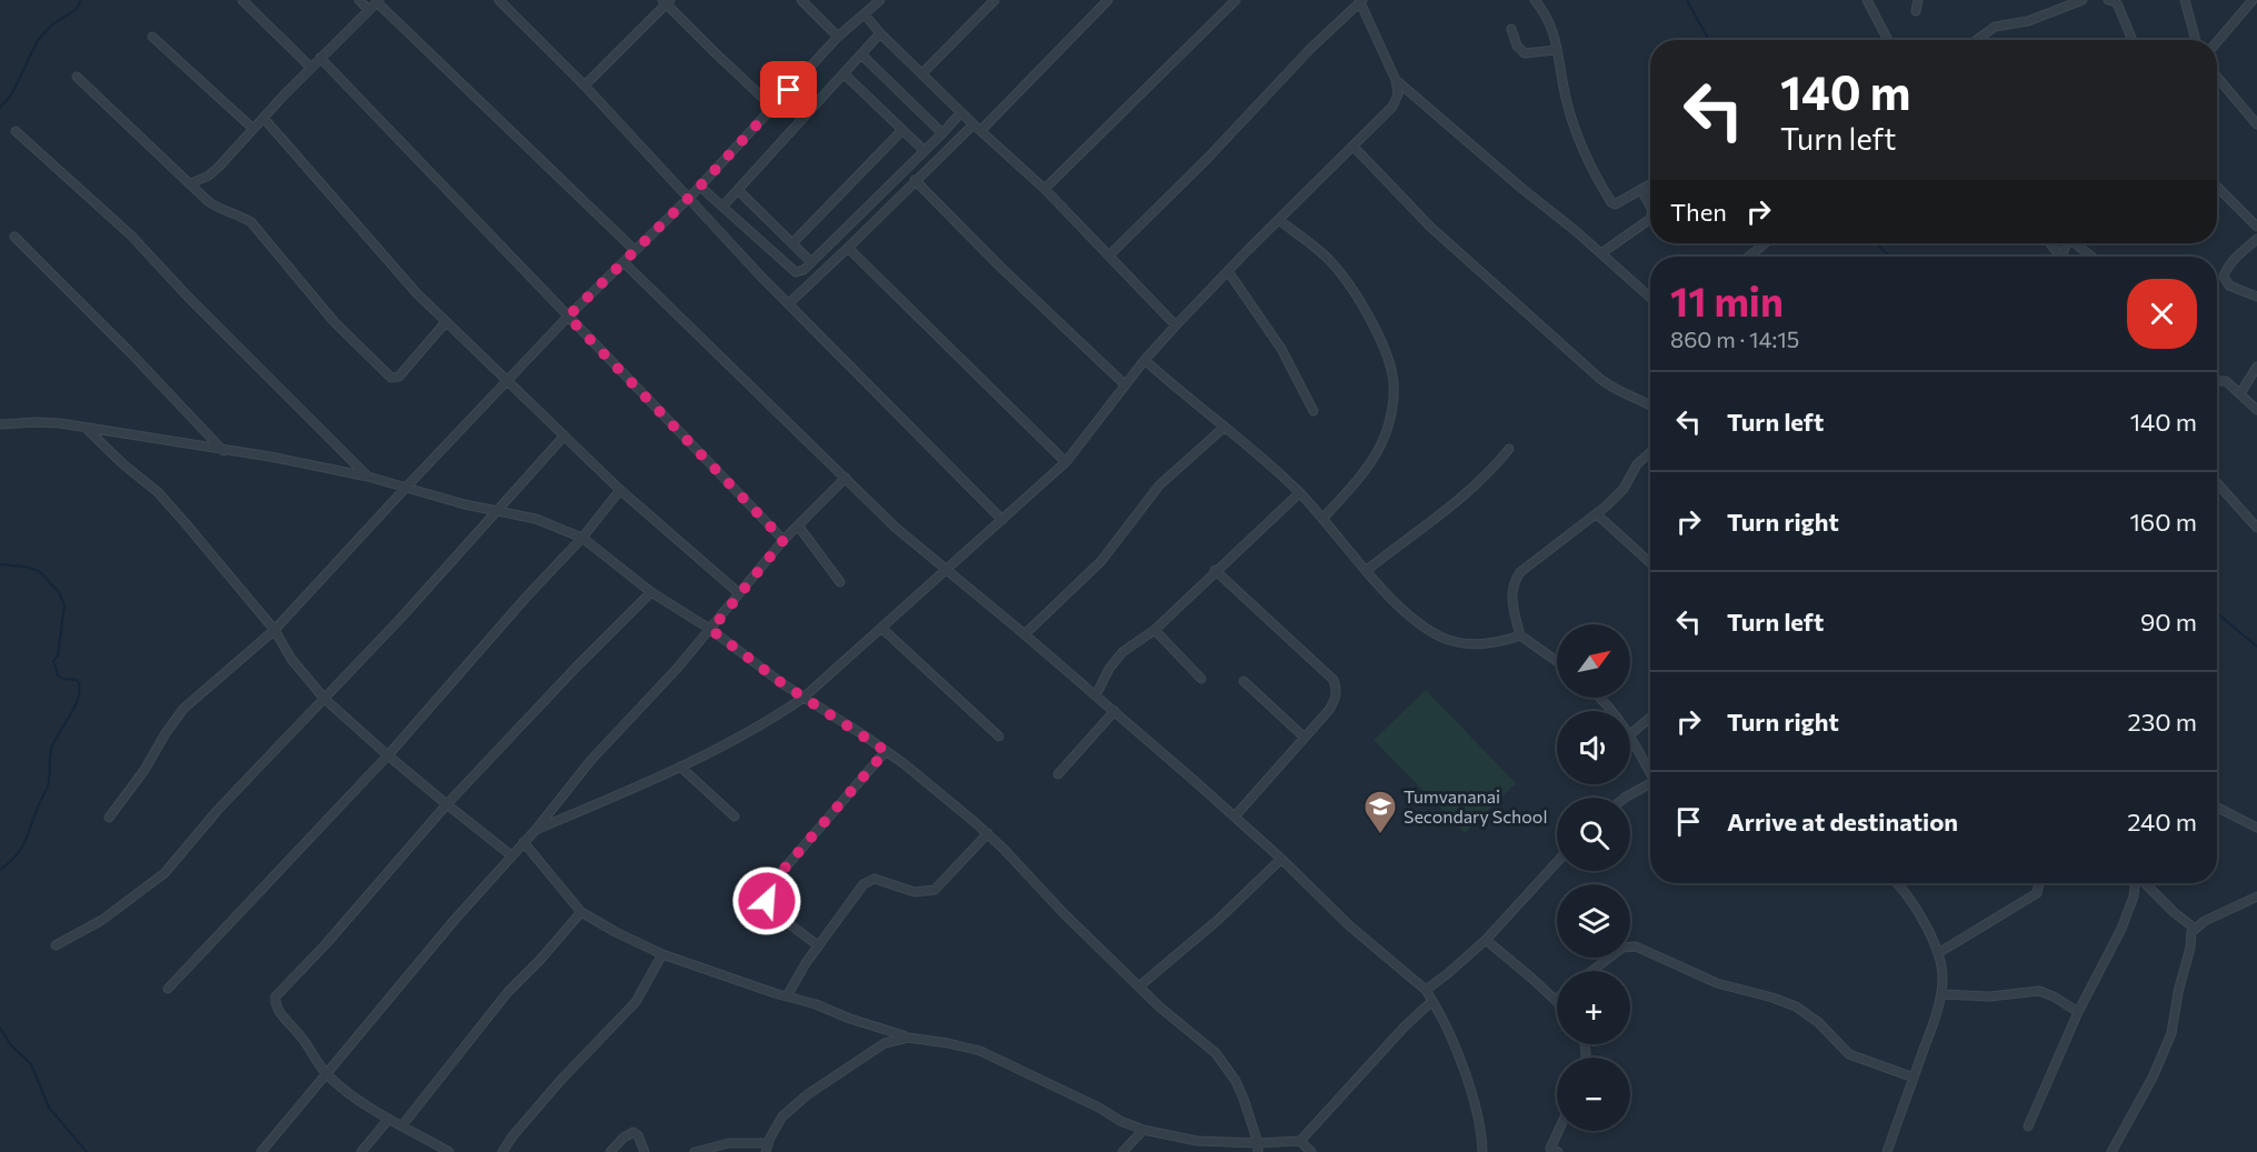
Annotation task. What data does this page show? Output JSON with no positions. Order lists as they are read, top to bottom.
{
  "places": {
    "school or university": ["Tumvananai Secondary School"]
  },
  "north": "top right",
  "page": {
    "turn": ["140 m", "Turn left"],
    "then": "Then",
    "heading": ["11 min", "860 m · 14:15"],
    "list": [
      {
        "name": "Turn left",
        "value": "140 m"
      },
      {
        "name": "Turn right",
        "value": "160 m"
      },
      {
        "name": "Turn left",
        "value": "90 m"
      },
      {
        "name": "Turn right",
        "value": "230 m"
      },
      {
        "name": "Arrive at destination",
        "value": "240 m"
      }
    ],
    "map_buttons": ["+", "−"]
  }
}
